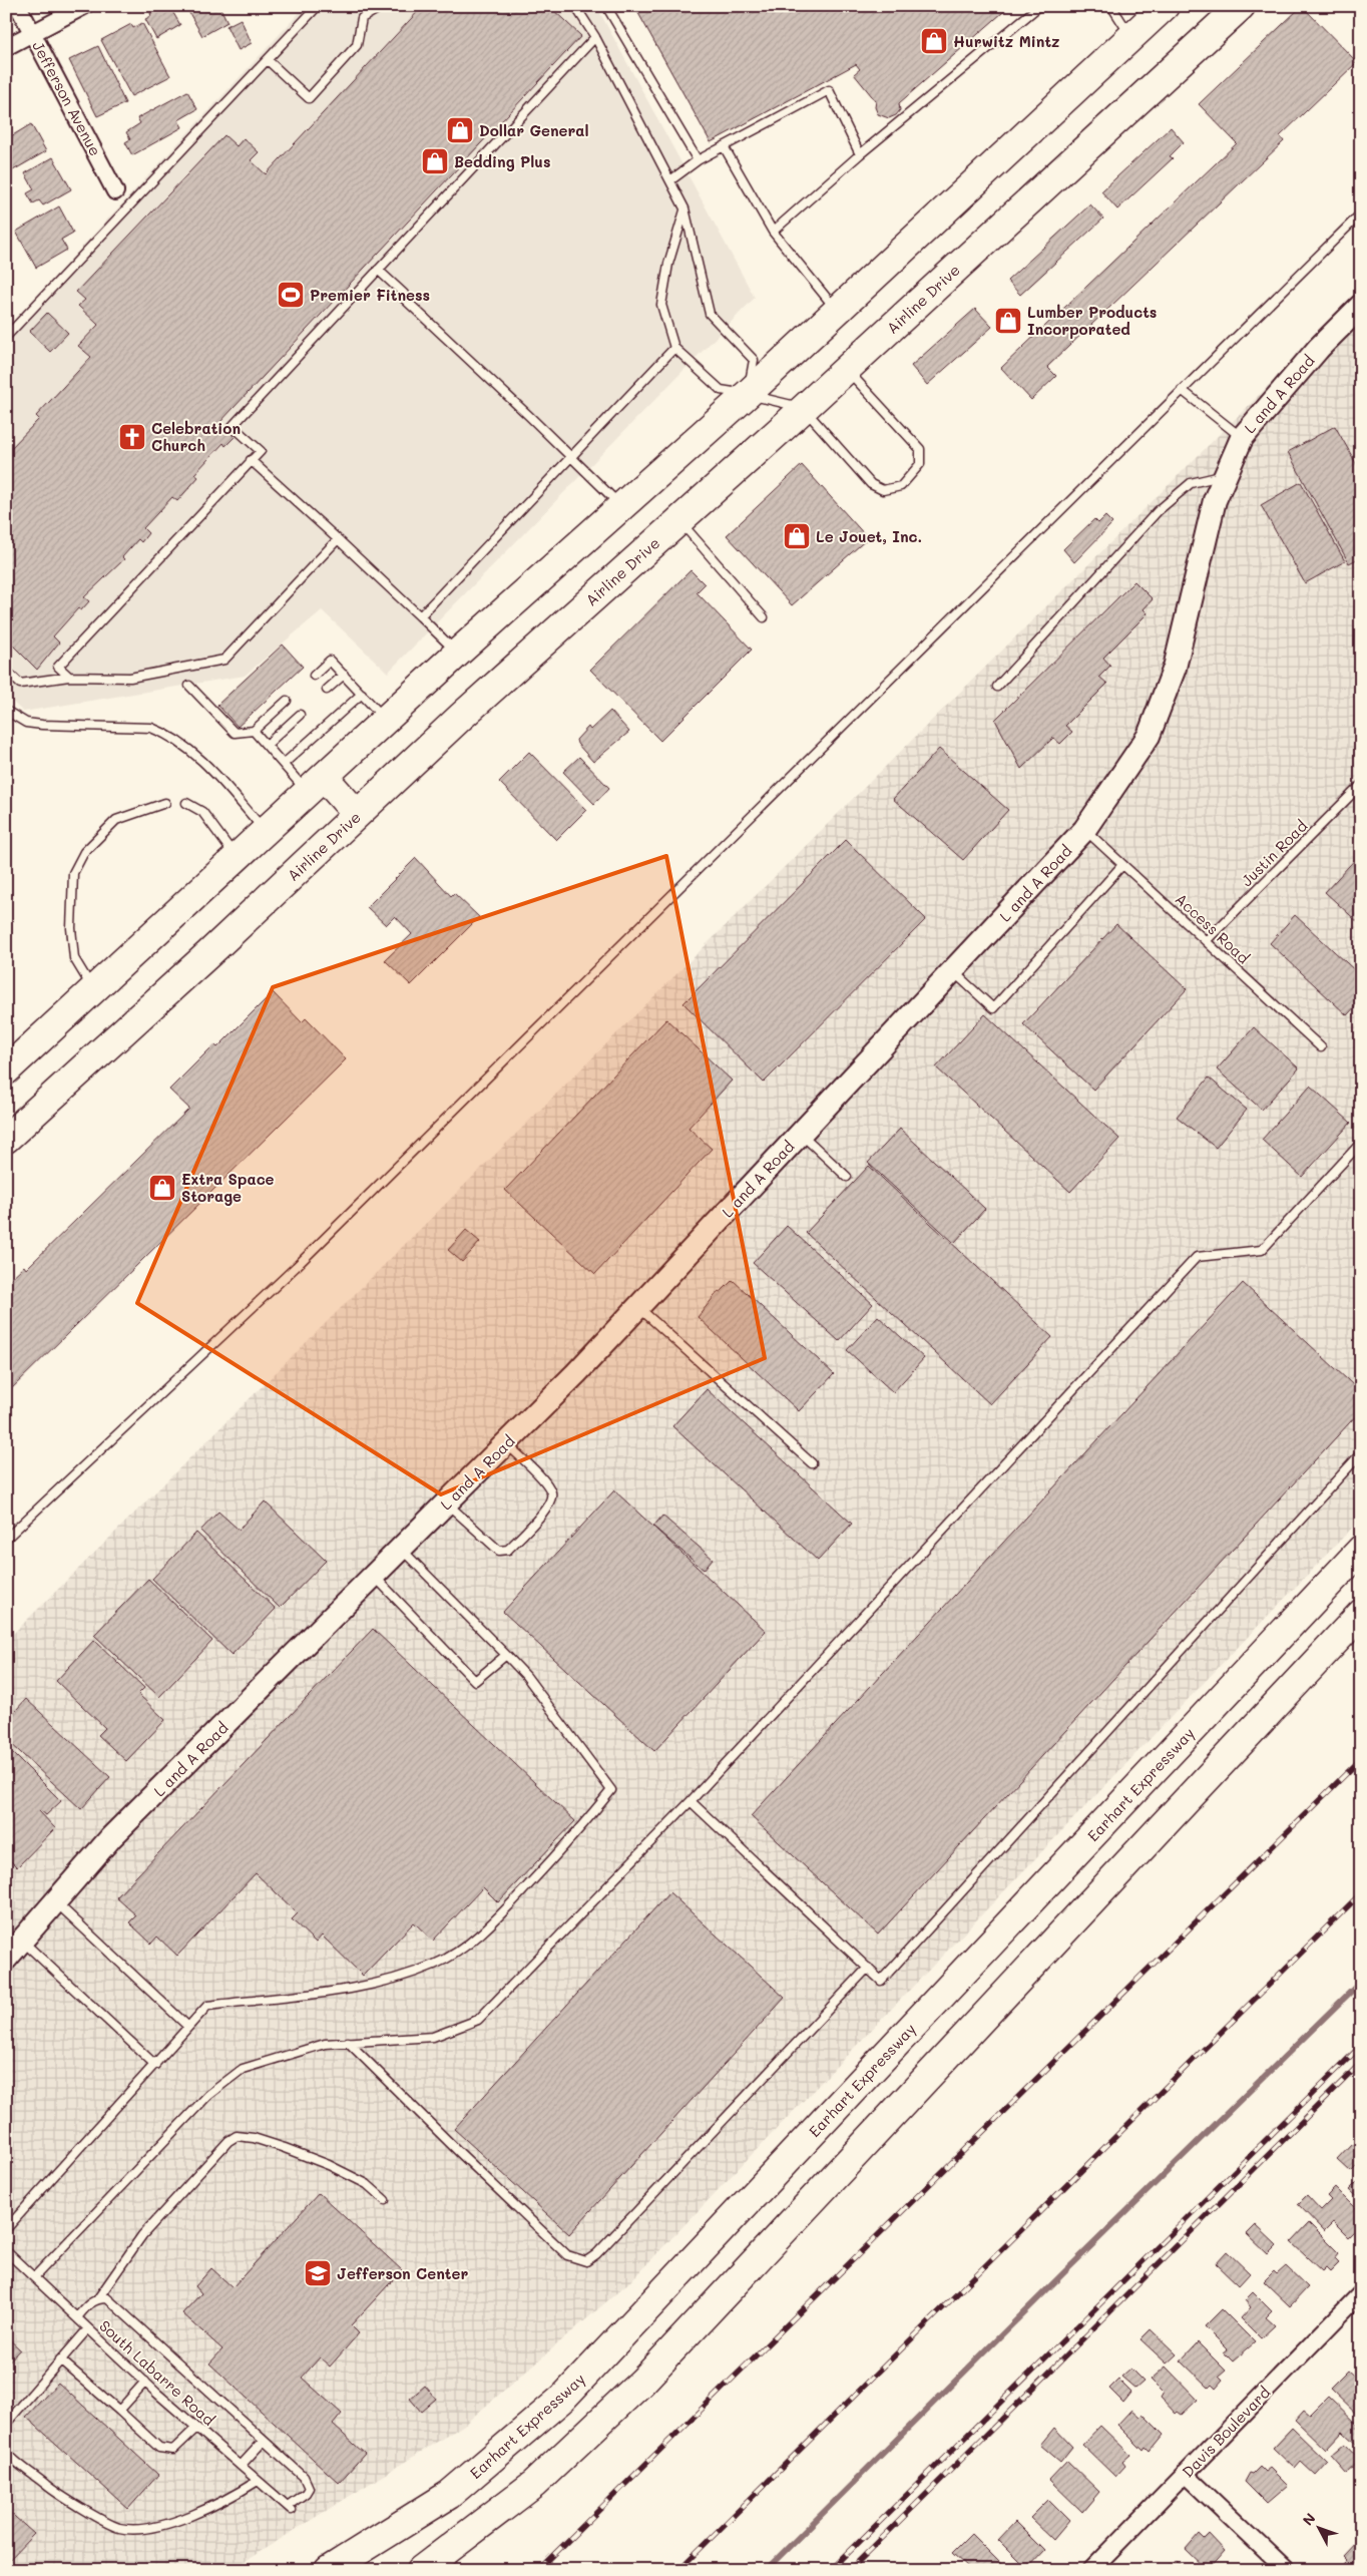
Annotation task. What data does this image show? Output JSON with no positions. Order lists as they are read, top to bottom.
{
  "streets": {
    "highway": ["Airline Drive", "Earhart Expressway"],
    "street": ["Jefferson Avenue", "L and A Road", "Davis Boulevard"],
    "lane": ["Justin Road", "Access Road", "South Labarre Road"]
  },
  "crossings": [
    ["L and A Road", "Access Road"],
    ["Justin Road", "Access Road"]
  ],
  "places": {
    "shop": [
      "Hurwitz Mintz",
      "Dollar General",
      "Bedding Plus",
      "Lumber Products Incorporated",
      "Le Jouet, Inc.",
      "Extra Space Storage"
    ],
    "sports": ["Premier Fitness"],
    "church": ["Celebration Church"],
    "school or university": ["Jefferson Center"]
  },
  "north": "top left"
}
